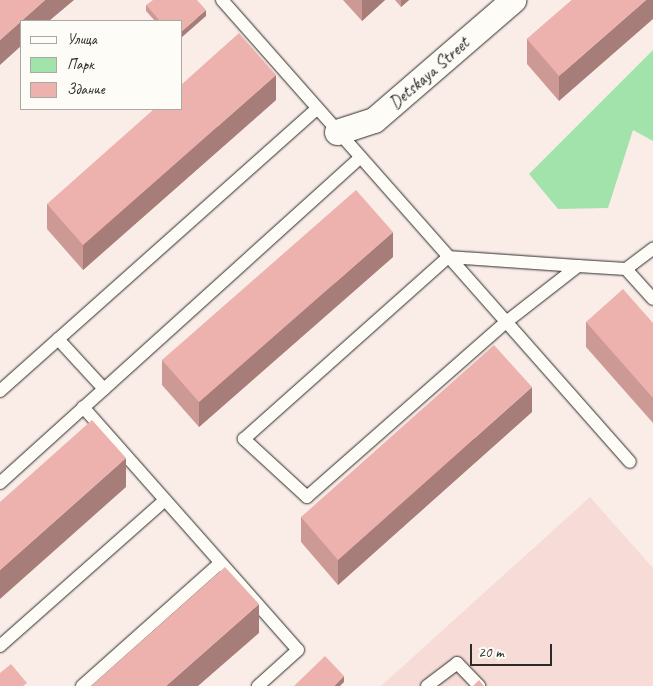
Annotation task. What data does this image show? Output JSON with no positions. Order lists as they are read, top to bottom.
{
  "streets": {
    "street": ["Detskaya Street"]
  },
  "legend": ["Улица", "Парк", "Здание"],
  "scale_bar": "20 m"
}
